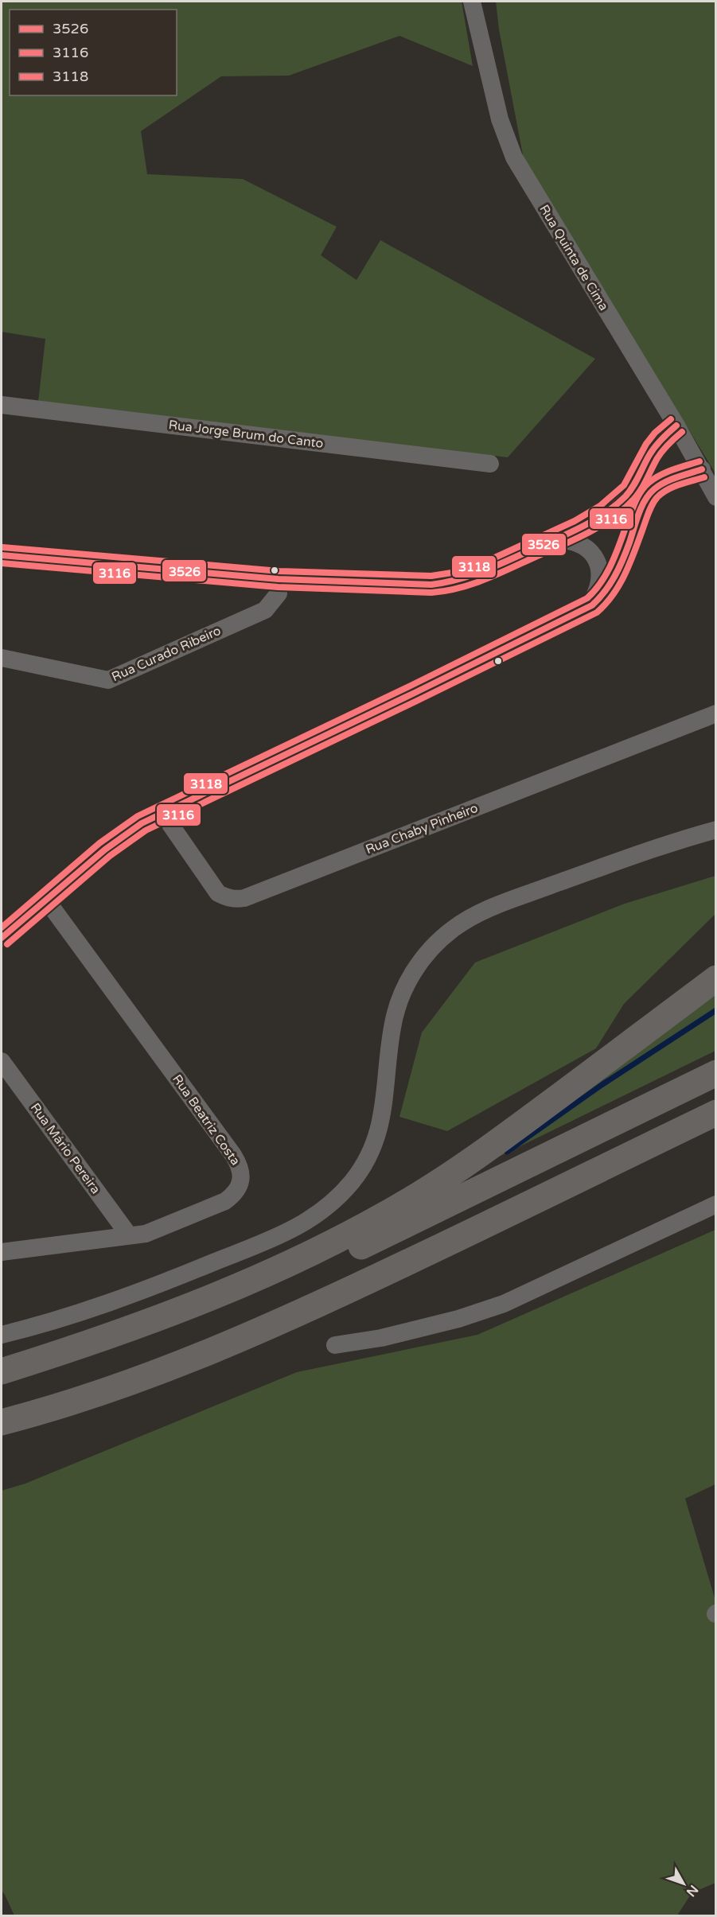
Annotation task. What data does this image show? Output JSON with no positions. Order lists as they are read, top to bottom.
{
  "streets": {
    "street": [
      "Rua Quinta de Cima",
      "Rua Jorge Brum do Canto",
      "Rua Curado Ribeiro",
      "Rua Chaby Pinheiro",
      "Rua Beatriz Costa",
      "Rua Mário Pereira"
    ]
  },
  "crossings": [
    ["Rua Beatriz Costa", "Rua Mário Pereira"]
  ],
  "lines": ["transit line 3118", "transit line 3526", "transit line 3116"],
  "legend": ["3526", "3116", "3118"],
  "north": "bottom right"
}
